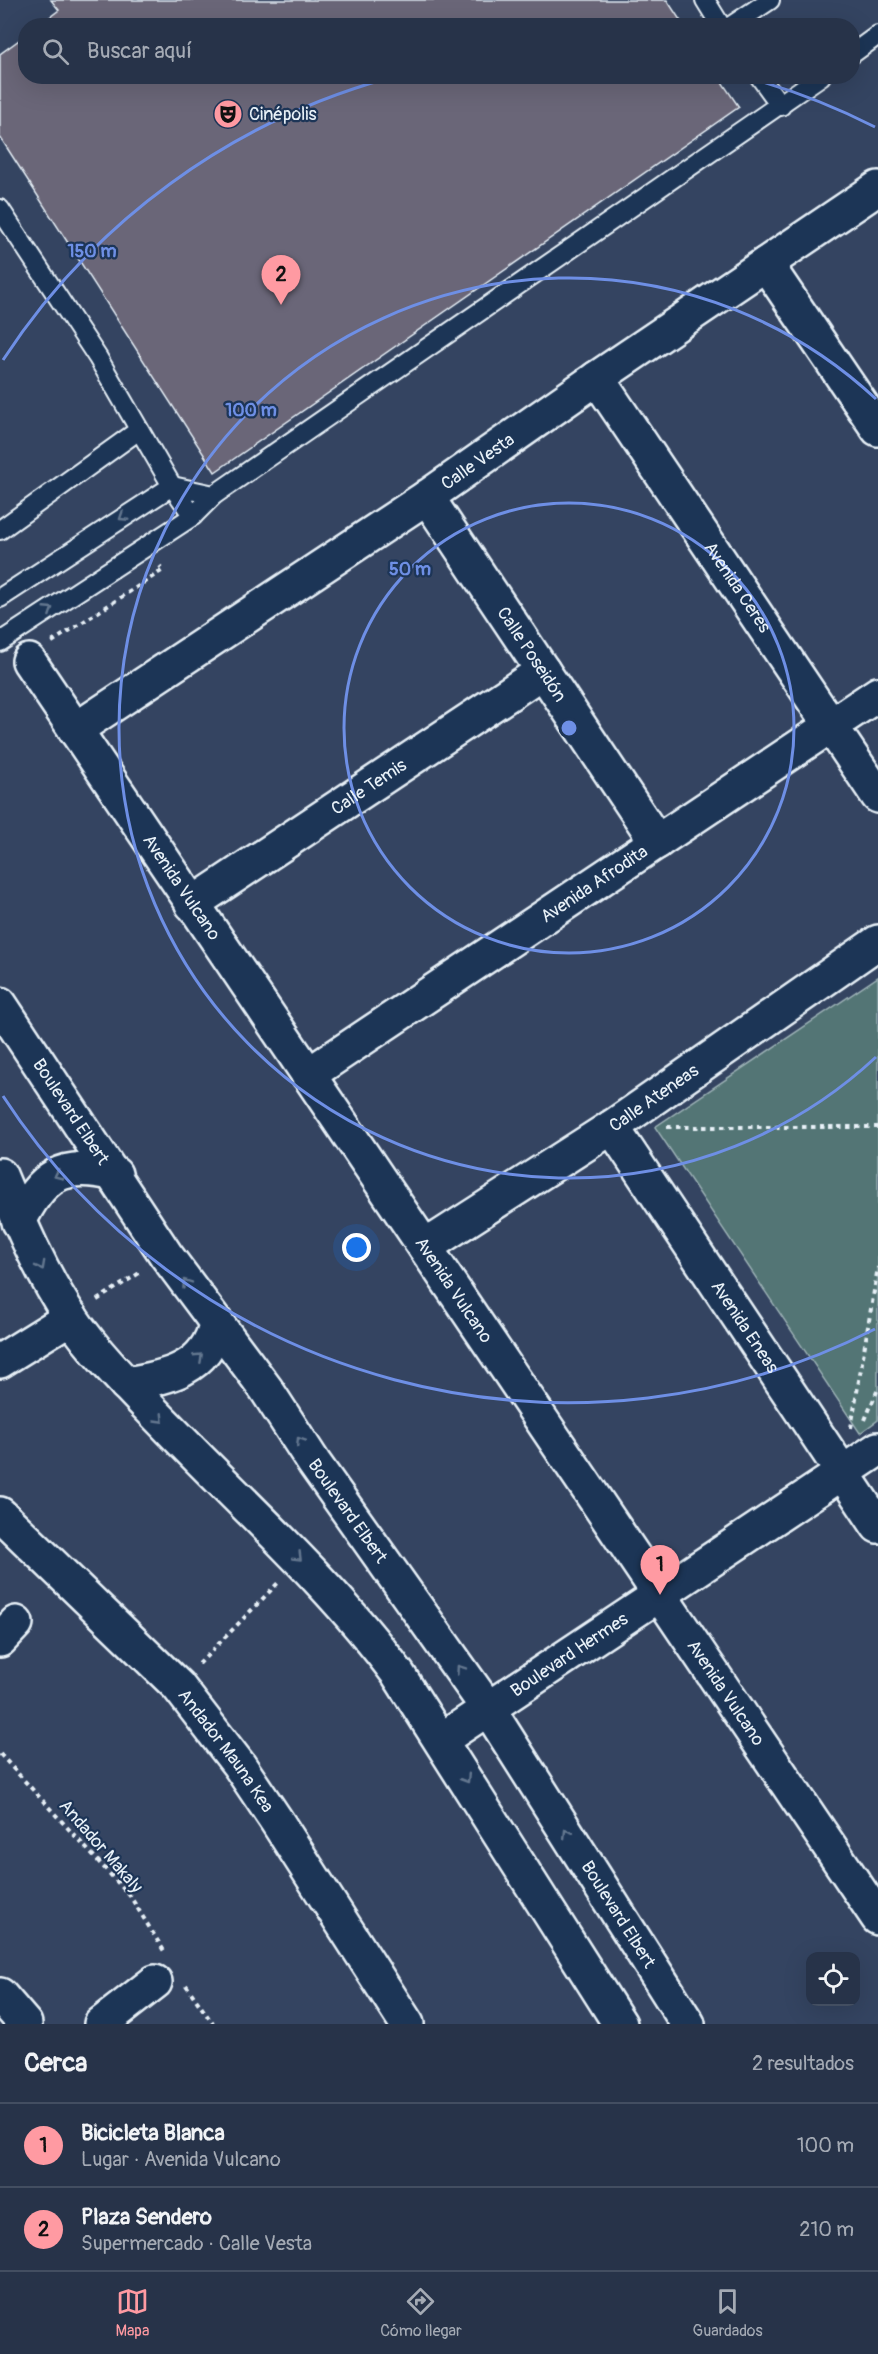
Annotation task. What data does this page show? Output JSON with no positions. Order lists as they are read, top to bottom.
{
  "streets": {
    "street": [
      "Calle Vesta",
      "Avenida Ceres",
      "Calle Poseidón",
      "Calle Temis",
      "Avenida Afrodita",
      "Avenida Vulcano",
      "Calle Ateneas",
      "Boulevard Elbert",
      "Avenida Eneas",
      "Boulevard Hermes",
      "Andador Mauna Kea"
    ],
    "path": ["Andador Makaly"]
  },
  "crossings": [
    ["Calle Vesta", "Avenida Ceres"],
    ["Calle Vesta", "Calle Poseidón"],
    ["Calle Vesta", "Avenida Vulcano"],
    ["Avenida Ceres", "Avenida Afrodita"],
    ["Calle Poseidón", "Calle Temis"],
    ["Calle Poseidón", "Avenida Afrodita"],
    ["Calle Temis", "Avenida Vulcano"],
    ["Avenida Afrodita", "Avenida Vulcano"],
    ["Avenida Vulcano", "Calle Ateneas"],
    ["Avenida Vulcano", "Boulevard Hermes"],
    ["Calle Ateneas", "Avenida Eneas"],
    ["Boulevard Elbert", "Boulevard Hermes"],
    ["Avenida Eneas", "Boulevard Hermes"]
  ],
  "places": {
    "theatre": ["Cinépolis"]
  },
  "page": {
    "search": "Buscar aquí",
    "pins": ["2", "1"],
    "heading": ["Cerca", "2 resultados"],
    "list": [
      {
        "mark": "1",
        "name": "Bicicleta Blanca",
        "note": "Lugar · Avenida Vulcano",
        "value": "100 m"
      },
      {
        "mark": "2",
        "name": "Plaza Sendero",
        "note": "Supermercado · Calle Vesta",
        "value": "210 m"
      }
    ],
    "nav": ["Mapa", "Cómo llegar", "Guardados"]
  },
  "rings": ["150 m", "100 m", "50 m"]
}
